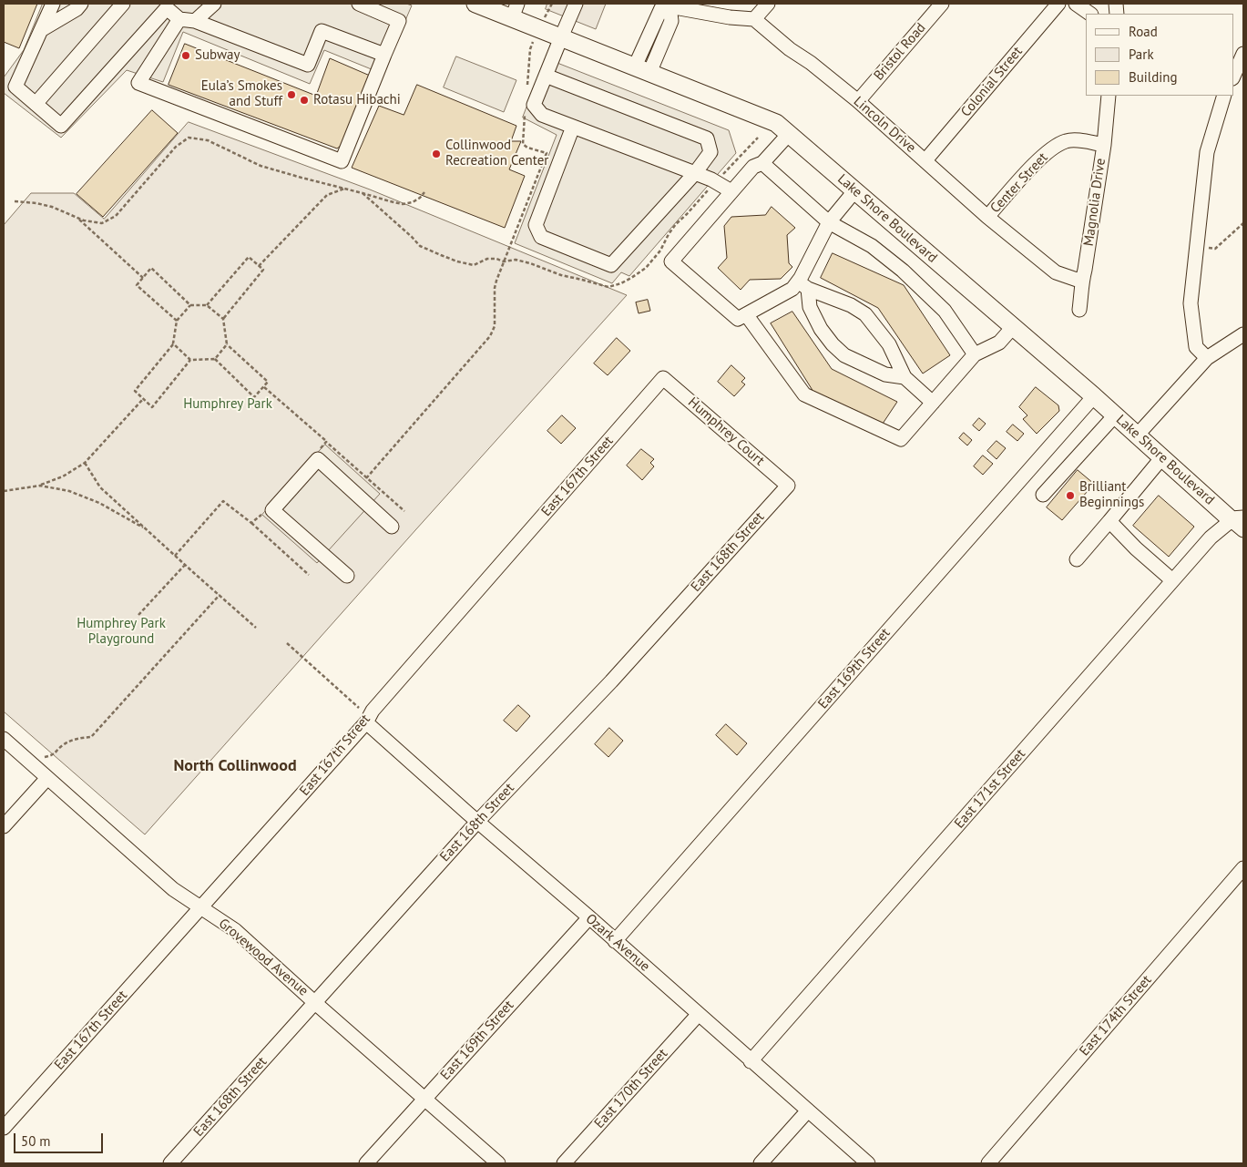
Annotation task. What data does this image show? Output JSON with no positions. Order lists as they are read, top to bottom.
{
  "streets": {
    "main road": ["Lake Shore Boulevard"],
    "street": [
      "Bristol Road",
      "Colonial Street",
      "Lincoln Drive",
      "Center Street",
      "Magnolia Drive",
      "Humphrey Court",
      "East 167th Street",
      "East 168th Street",
      "East 169th Street",
      "East 171st Street",
      "Ozark Avenue",
      "Grovewood Avenue",
      "East 174th Street",
      "East 170th Street"
    ]
  },
  "crossings": [
    ["Bristol Road", "Lincoln Drive"],
    ["Colonial Street", "Lincoln Drive"],
    ["Lincoln Drive", "Center Street"],
    ["Lincoln Drive", "Magnolia Drive"],
    ["Center Street", "Magnolia Drive"],
    ["Lake Shore Boulevard", "East 169th Street"],
    ["Lake Shore Boulevard", "East 171st Street"],
    ["Humphrey Court", "East 167th Street"],
    ["Humphrey Court", "East 168th Street"],
    ["East 167th Street", "Ozark Avenue"],
    ["East 167th Street", "Grovewood Avenue"],
    ["East 168th Street", "Ozark Avenue"],
    ["East 168th Street", "Grovewood Avenue"],
    ["East 169th Street", "Ozark Avenue"],
    ["East 169th Street", "Grovewood Avenue"],
    ["East 171st Street", "Ozark Avenue"],
    ["Ozark Avenue", "East 170th Street"]
  ],
  "districts": ["North Collinwood"],
  "parks": ["Humphrey Park", "Humphrey Park Playground"],
  "places": [
    "Subway",
    "Eula’s Smokes and Stuff",
    "Rotasu Hibachi",
    "Collinwood Recreation Center",
    "Brilliant Beginnings"
  ],
  "legend": ["Road", "Park", "Building"],
  "scale_bar": "50 m"
}
